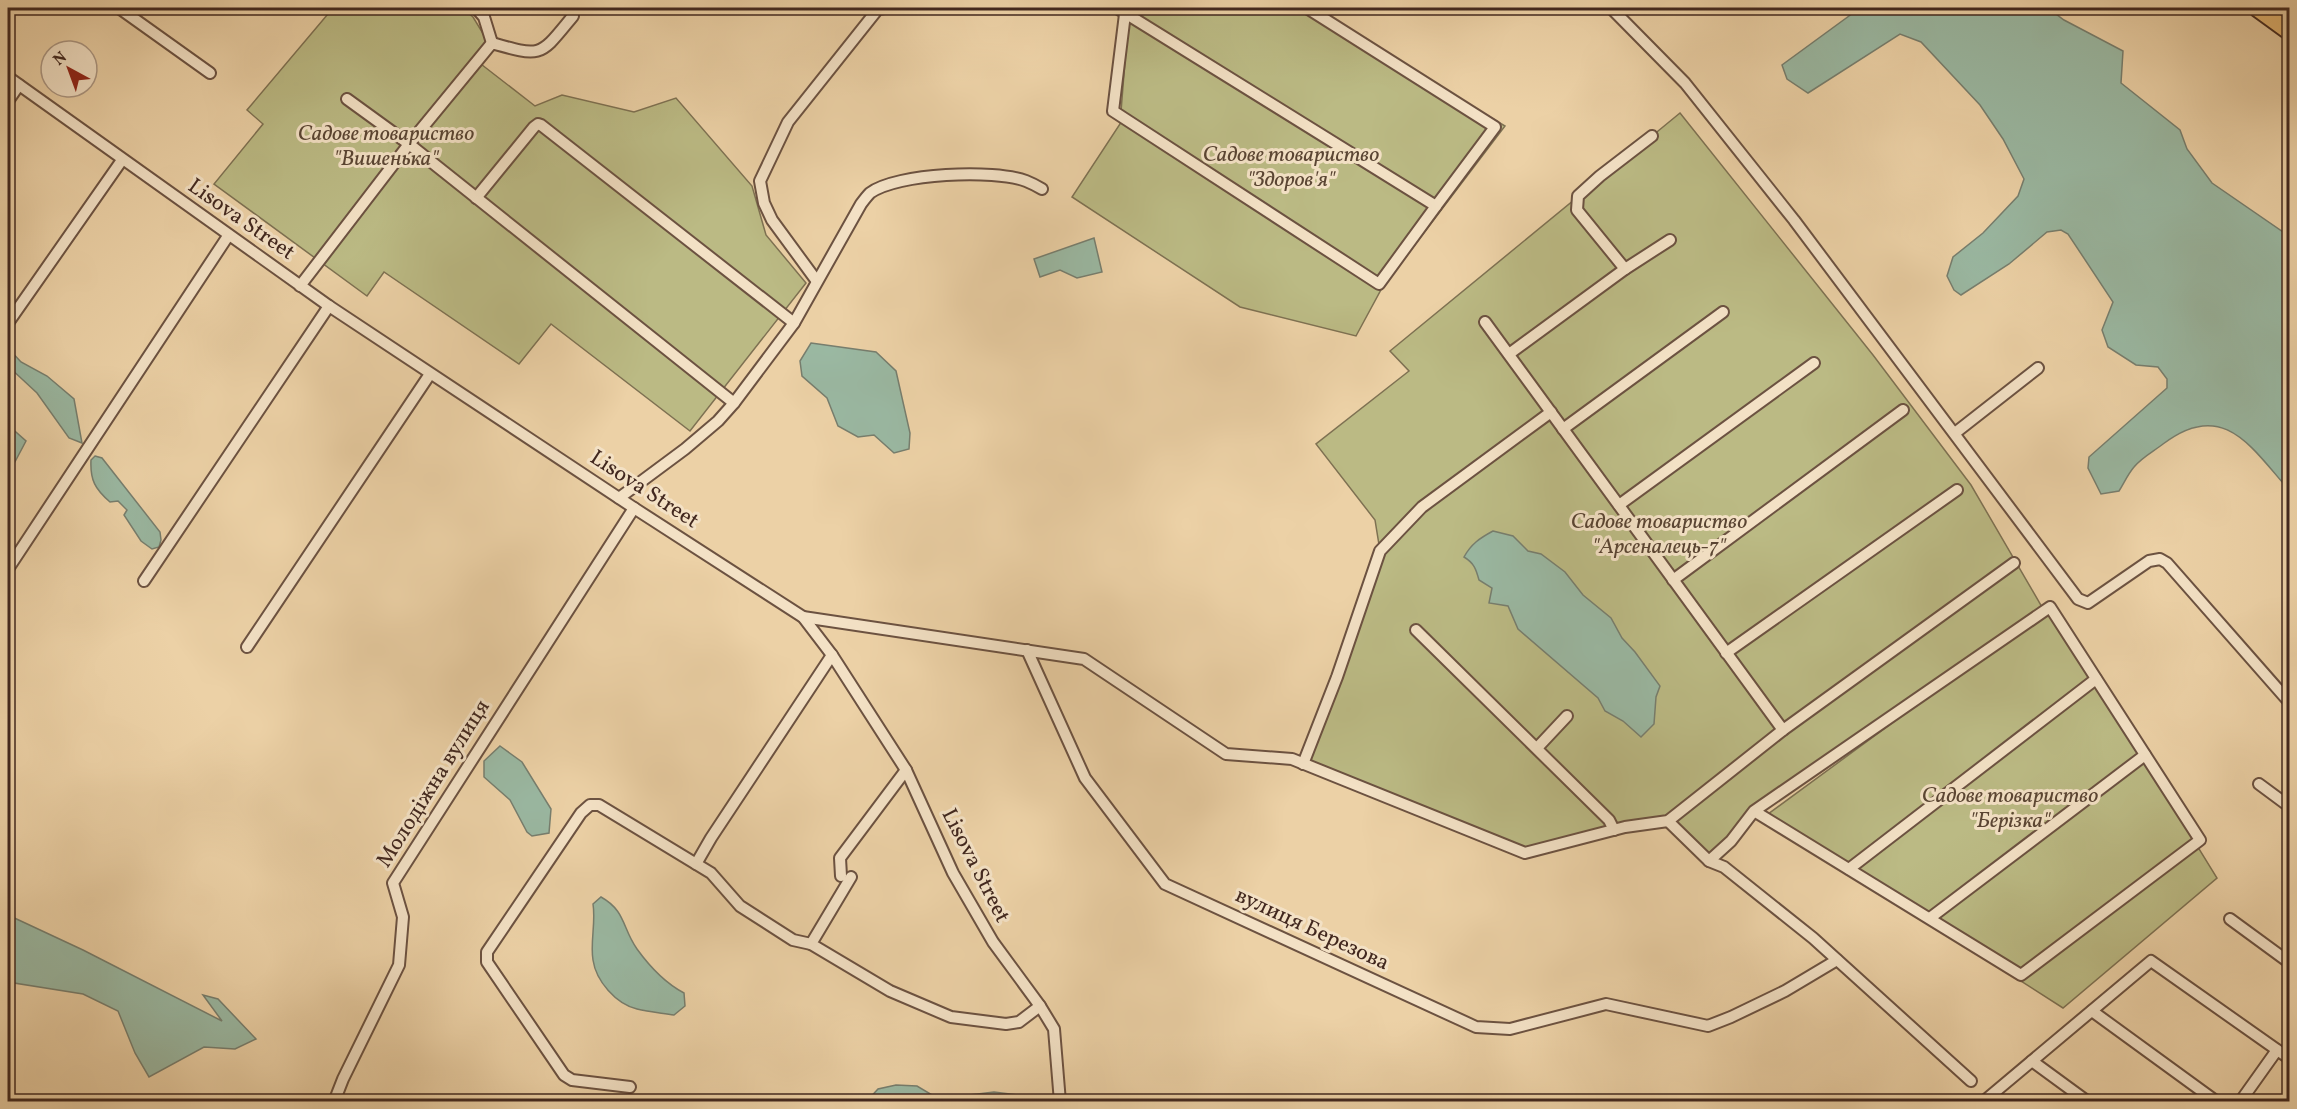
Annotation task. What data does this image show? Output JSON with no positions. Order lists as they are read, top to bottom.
{
  "streets": {
    "street": ["Lisova Street", "Молодіжна вулиця", "вулиця Березова"]
  },
  "crossings": [
    ["Lisova Street", "Молодіжна вулиця"]
  ],
  "parks": [
    "Садове товариство \"Вишенька\"",
    "Садове товариство \"Здоров'я\"",
    "Садове товариство \"Арсеналець-7\"",
    "Садове товариство \"Берізка\""
  ],
  "north": "top left"
}
